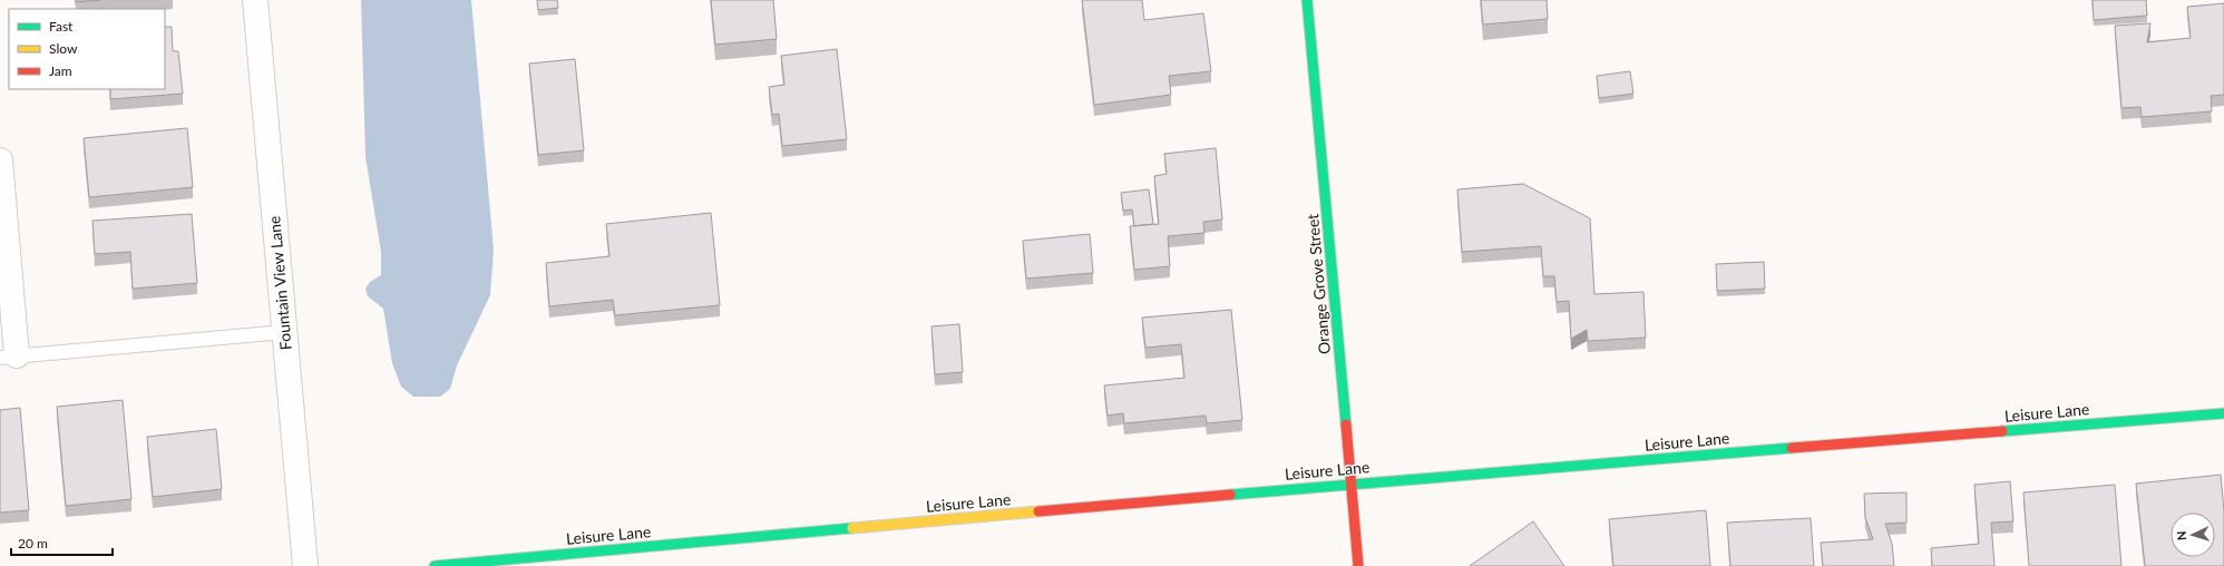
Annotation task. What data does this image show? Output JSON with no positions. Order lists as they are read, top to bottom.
{
  "streets": {
    "street": ["Fountain View Lane", "Orange Grove Street", "Leisure Lane"]
  },
  "crossings": [
    ["Orange Grove Street", "Leisure Lane"]
  ],
  "legend": ["Fast", "Slow", "Jam"],
  "scale_bar": "20 m",
  "north": "left"
}
